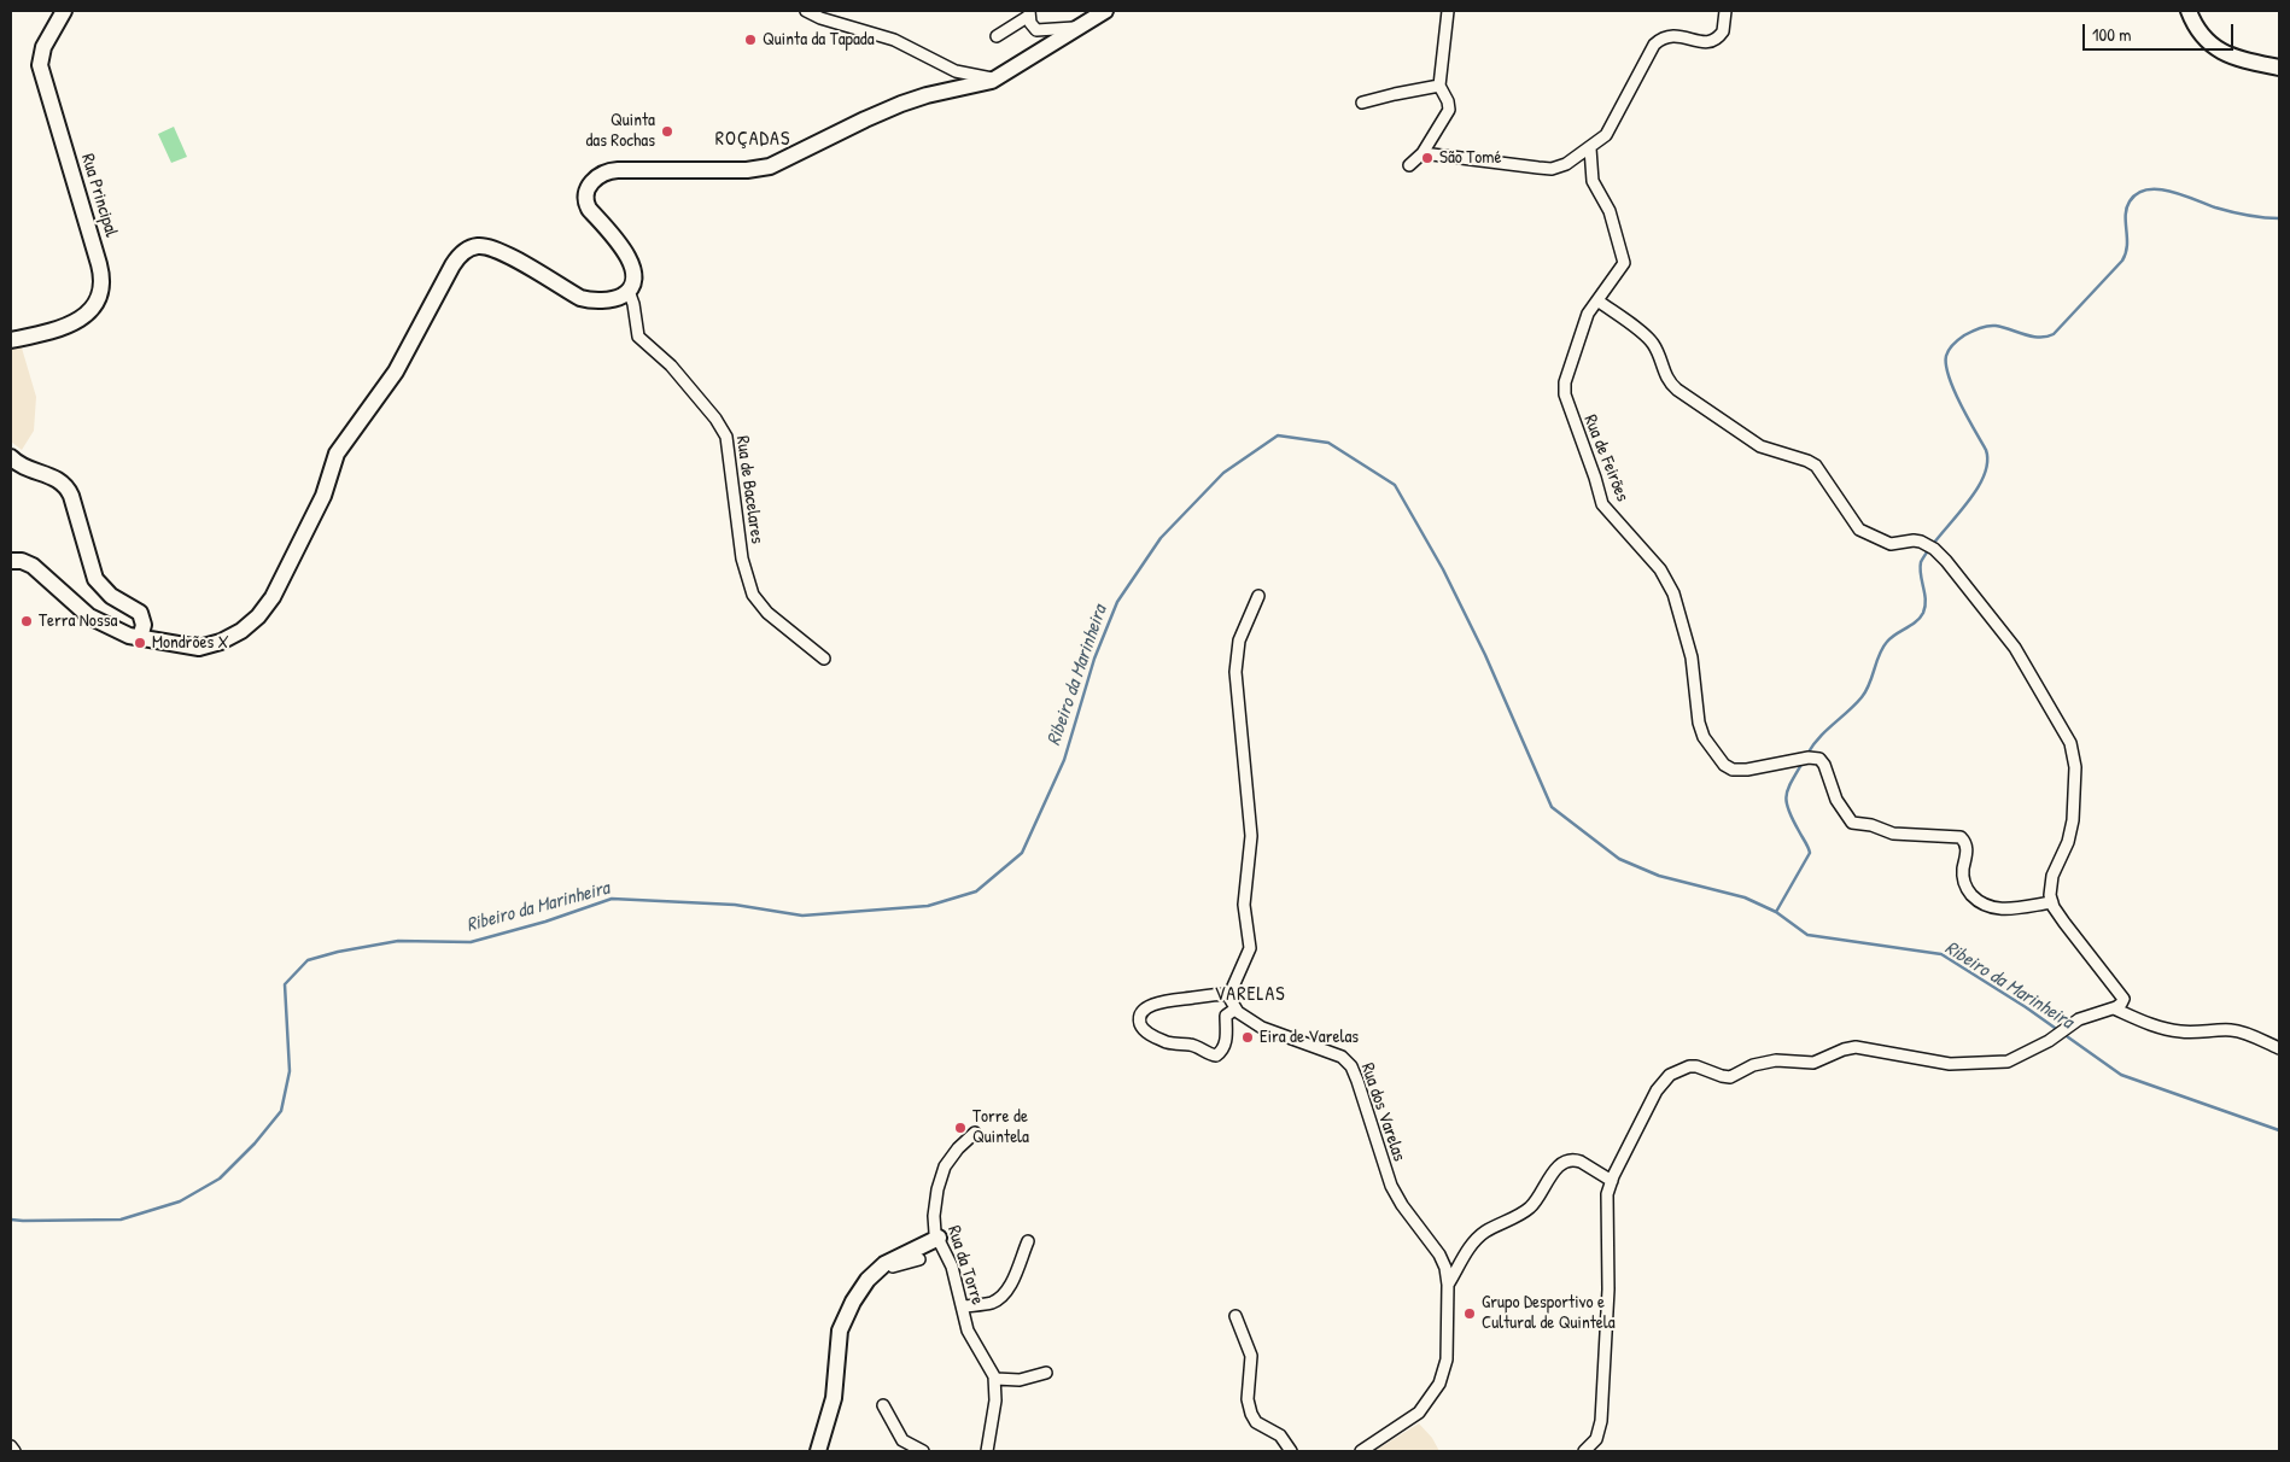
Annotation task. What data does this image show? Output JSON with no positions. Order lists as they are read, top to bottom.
{
  "streets": {
    "main road": ["Rua Principal"],
    "street": [
      "Rua de Feirões",
      "Rua de Bacelares",
      "Rua dos Varelas",
      "Rua da Torre"
    ]
  },
  "districts": ["ROÇADAS", "VARELAS"],
  "water": ["Ribeiro da Marinheira"],
  "places": [
    "Quinta da Tapada",
    "Quinta das Rochas",
    "São Tomé",
    "Terra Nossa",
    "Mondrões X",
    "Eira de Varelas",
    "Torre de Quintela",
    "Grupo Desportivo e Cultural de Quintela"
  ],
  "scale_bar": "100 m"
}
